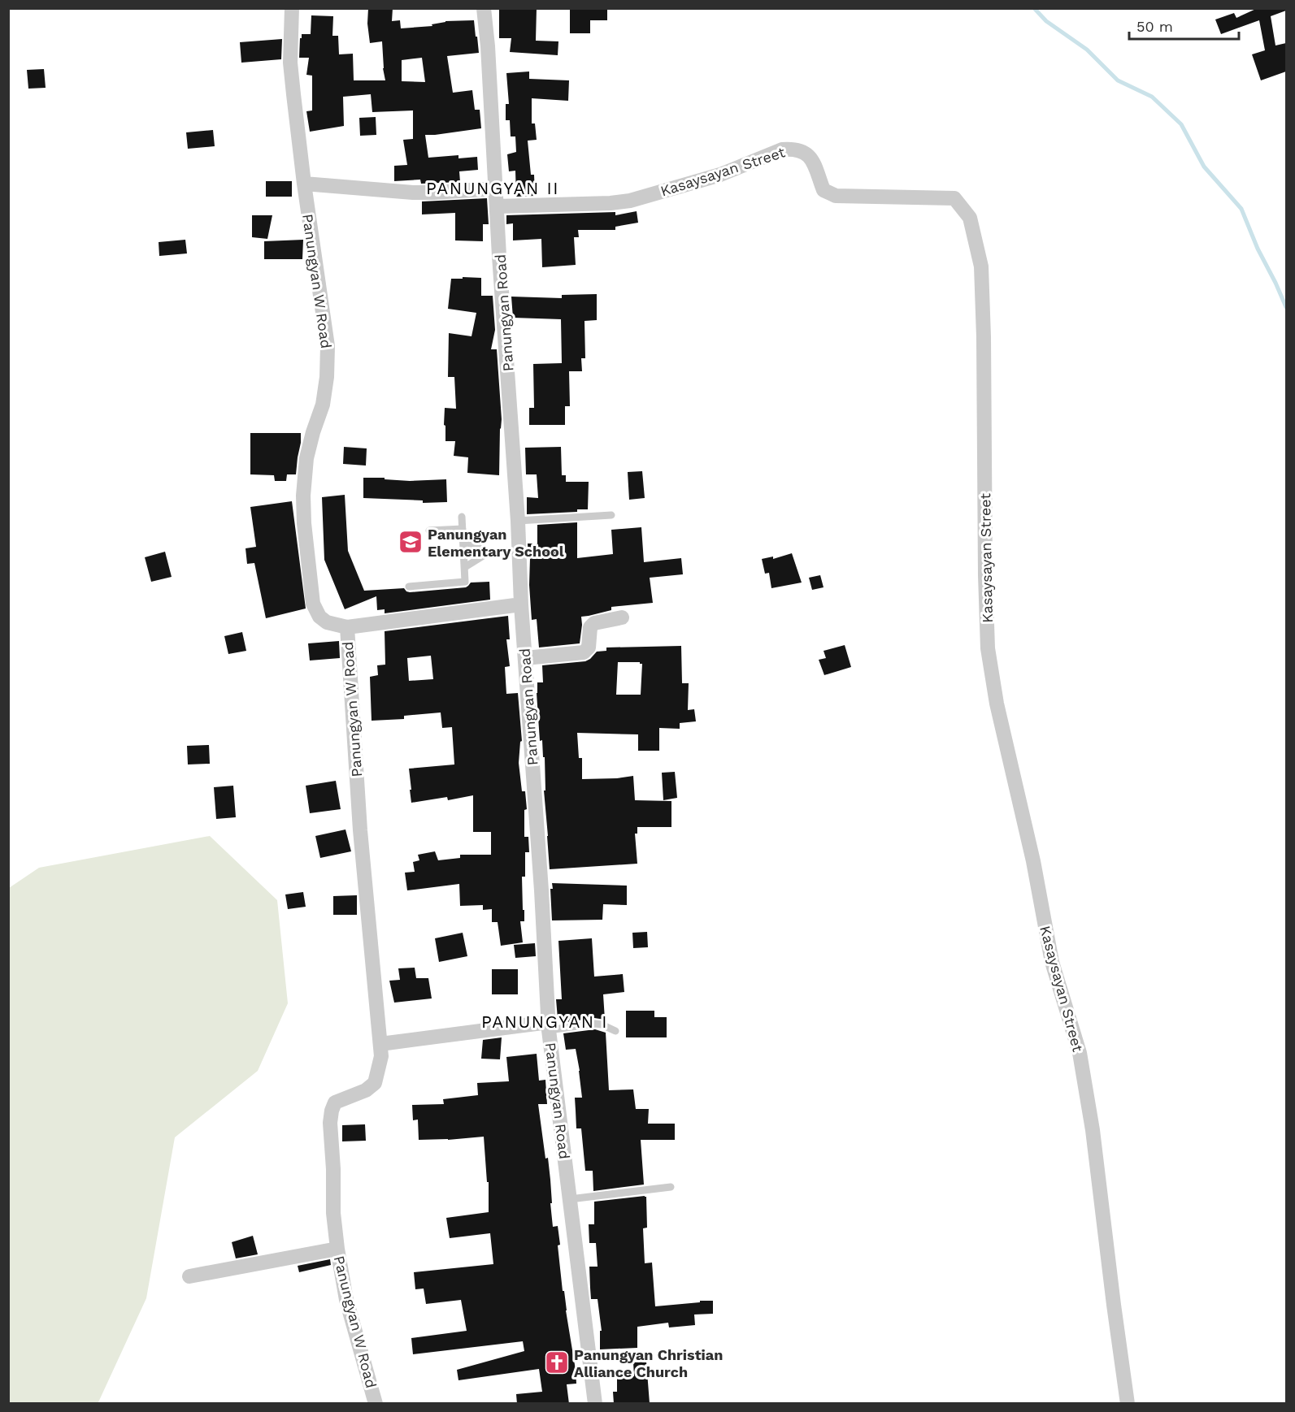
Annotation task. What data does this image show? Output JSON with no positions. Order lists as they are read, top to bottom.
{
  "streets": {
    "street": ["Kasaysayan Street", "Panungyan W Road", "Panungyan Road"]
  },
  "crossings": [
    ["Kasaysayan Street", "Panungyan Road"]
  ],
  "districts": ["PANUNGYAN II", "PANUNGYAN I"],
  "places": {
    "school or university": ["Panungyan Elementary School"],
    "church": ["Panungyan Christian Alliance Church"]
  },
  "scale_bar": "50 m"
}
